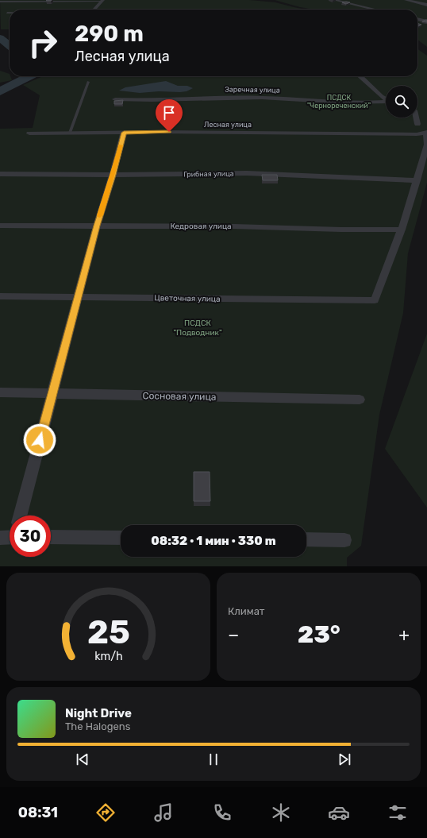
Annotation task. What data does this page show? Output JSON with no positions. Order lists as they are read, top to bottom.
{
  "streets": {
    "street": [
      "Заречная улица",
      "Лесная улица",
      "Грибная улица",
      "Кедровая улица",
      "Цветочная улица",
      "Сосновая улица"
    ]
  },
  "crossings": [
    ["Кедровая улица", "Цветочная улица"]
  ],
  "parks": ["ПСДСК \"Чернореченский\"", "ПСДСК \"Подводник\""],
  "page": {
    "turn": ["290 m", "Лесная улица"],
    "limit": "30",
    "trip": "08:32 · 1 мин · 330 m",
    "tile": "Климат",
    "heat": ["−", "23°", "+"],
    "song": ["Night Drive", "The Halogens"],
    "tabs": "08:31",
    "gauge": ["25", "km/h"]
  }
}
